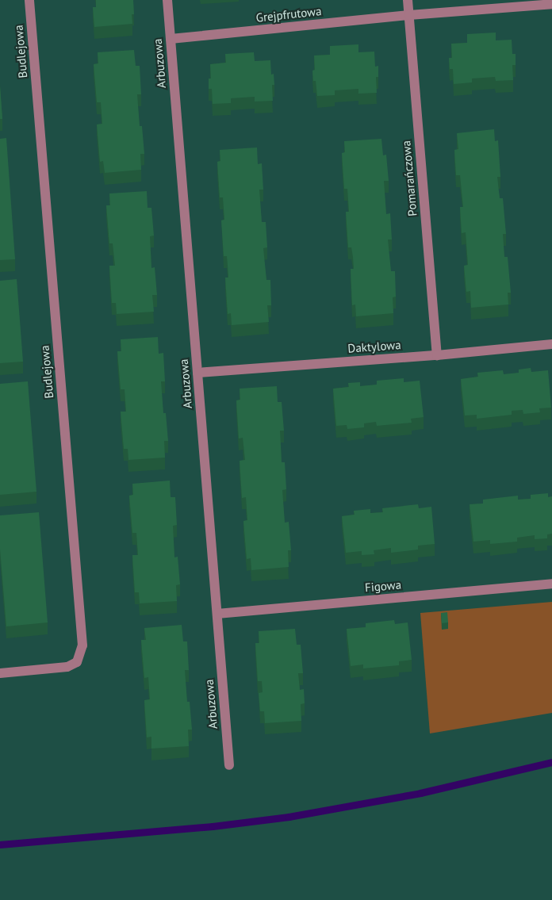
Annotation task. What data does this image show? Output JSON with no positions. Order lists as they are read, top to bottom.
{
  "streets": {
    "street": [
      "Grejpfrutowa",
      "Budlejowa",
      "Arbuzowa",
      "Pomarańczowa",
      "Daktylowa",
      "Figowa"
    ]
  },
  "crossings": [
    ["Grejpfrutowa", "Arbuzowa"],
    ["Grejpfrutowa", "Pomarańczowa"],
    ["Arbuzowa", "Daktylowa"],
    ["Arbuzowa", "Figowa"],
    ["Pomarańczowa", "Daktylowa"]
  ]
}
